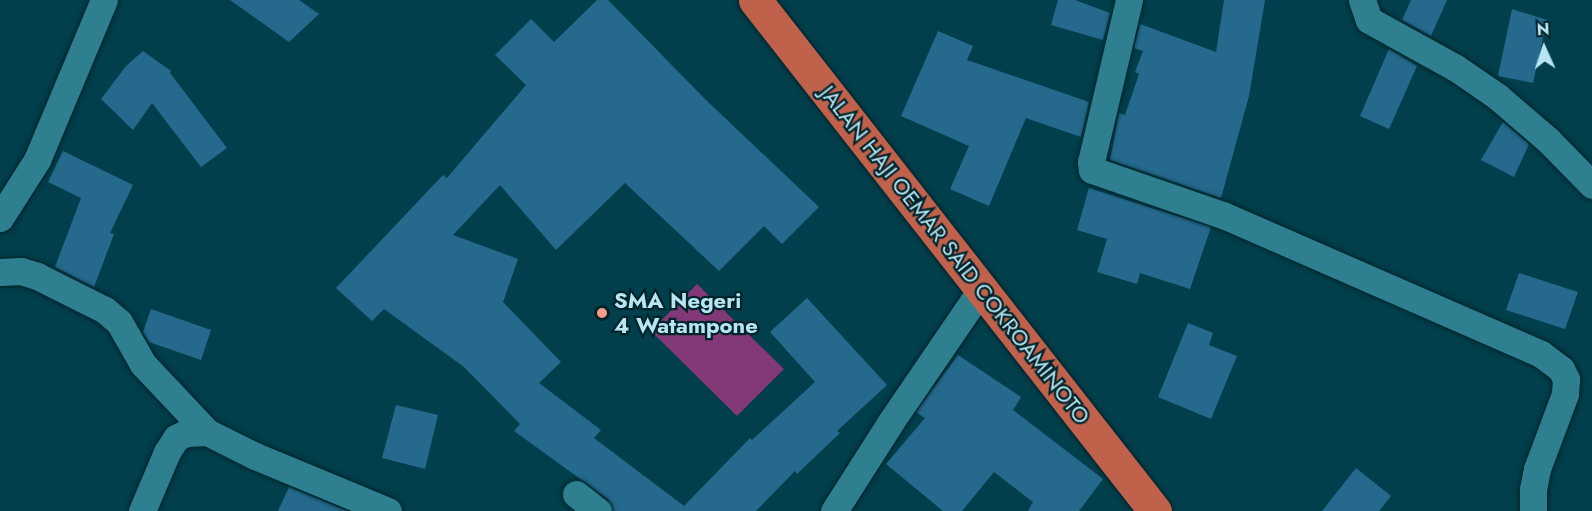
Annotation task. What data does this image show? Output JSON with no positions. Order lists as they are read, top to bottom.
{
  "streets": {
    "highway": ["JALAN HAJI OEMAR SAID COKROAMINOTO"]
  },
  "places": ["SMA Negeri 4 Watampone"],
  "north": "top"
}
